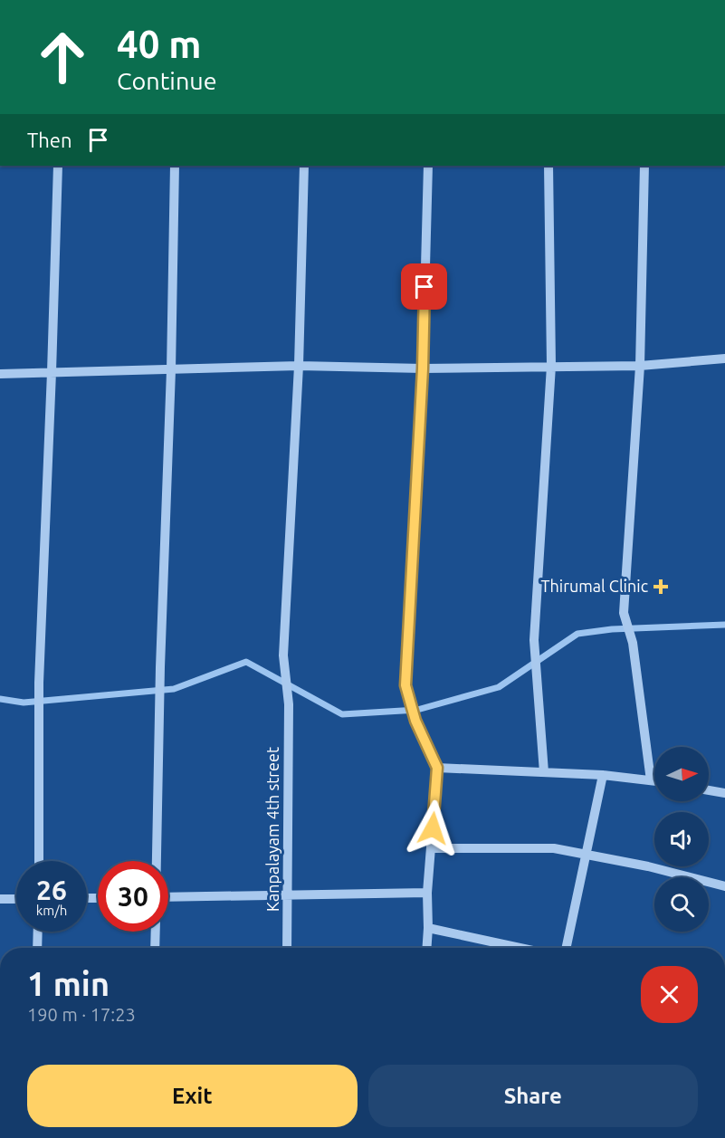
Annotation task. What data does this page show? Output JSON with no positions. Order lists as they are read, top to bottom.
{
  "streets": {
    "street": ["Kanpalayam 4th street"]
  },
  "places": {
    "health": ["Thirumal Clinic"]
  },
  "north": "right",
  "page": {
    "turn": ["40 m", "Continue"],
    "then": "Then",
    "speed": "26 km/h",
    "limit": "30",
    "heading": ["1 min", "190 m · 17:23"],
    "buttons": ["Exit", "Share"]
  }
}
